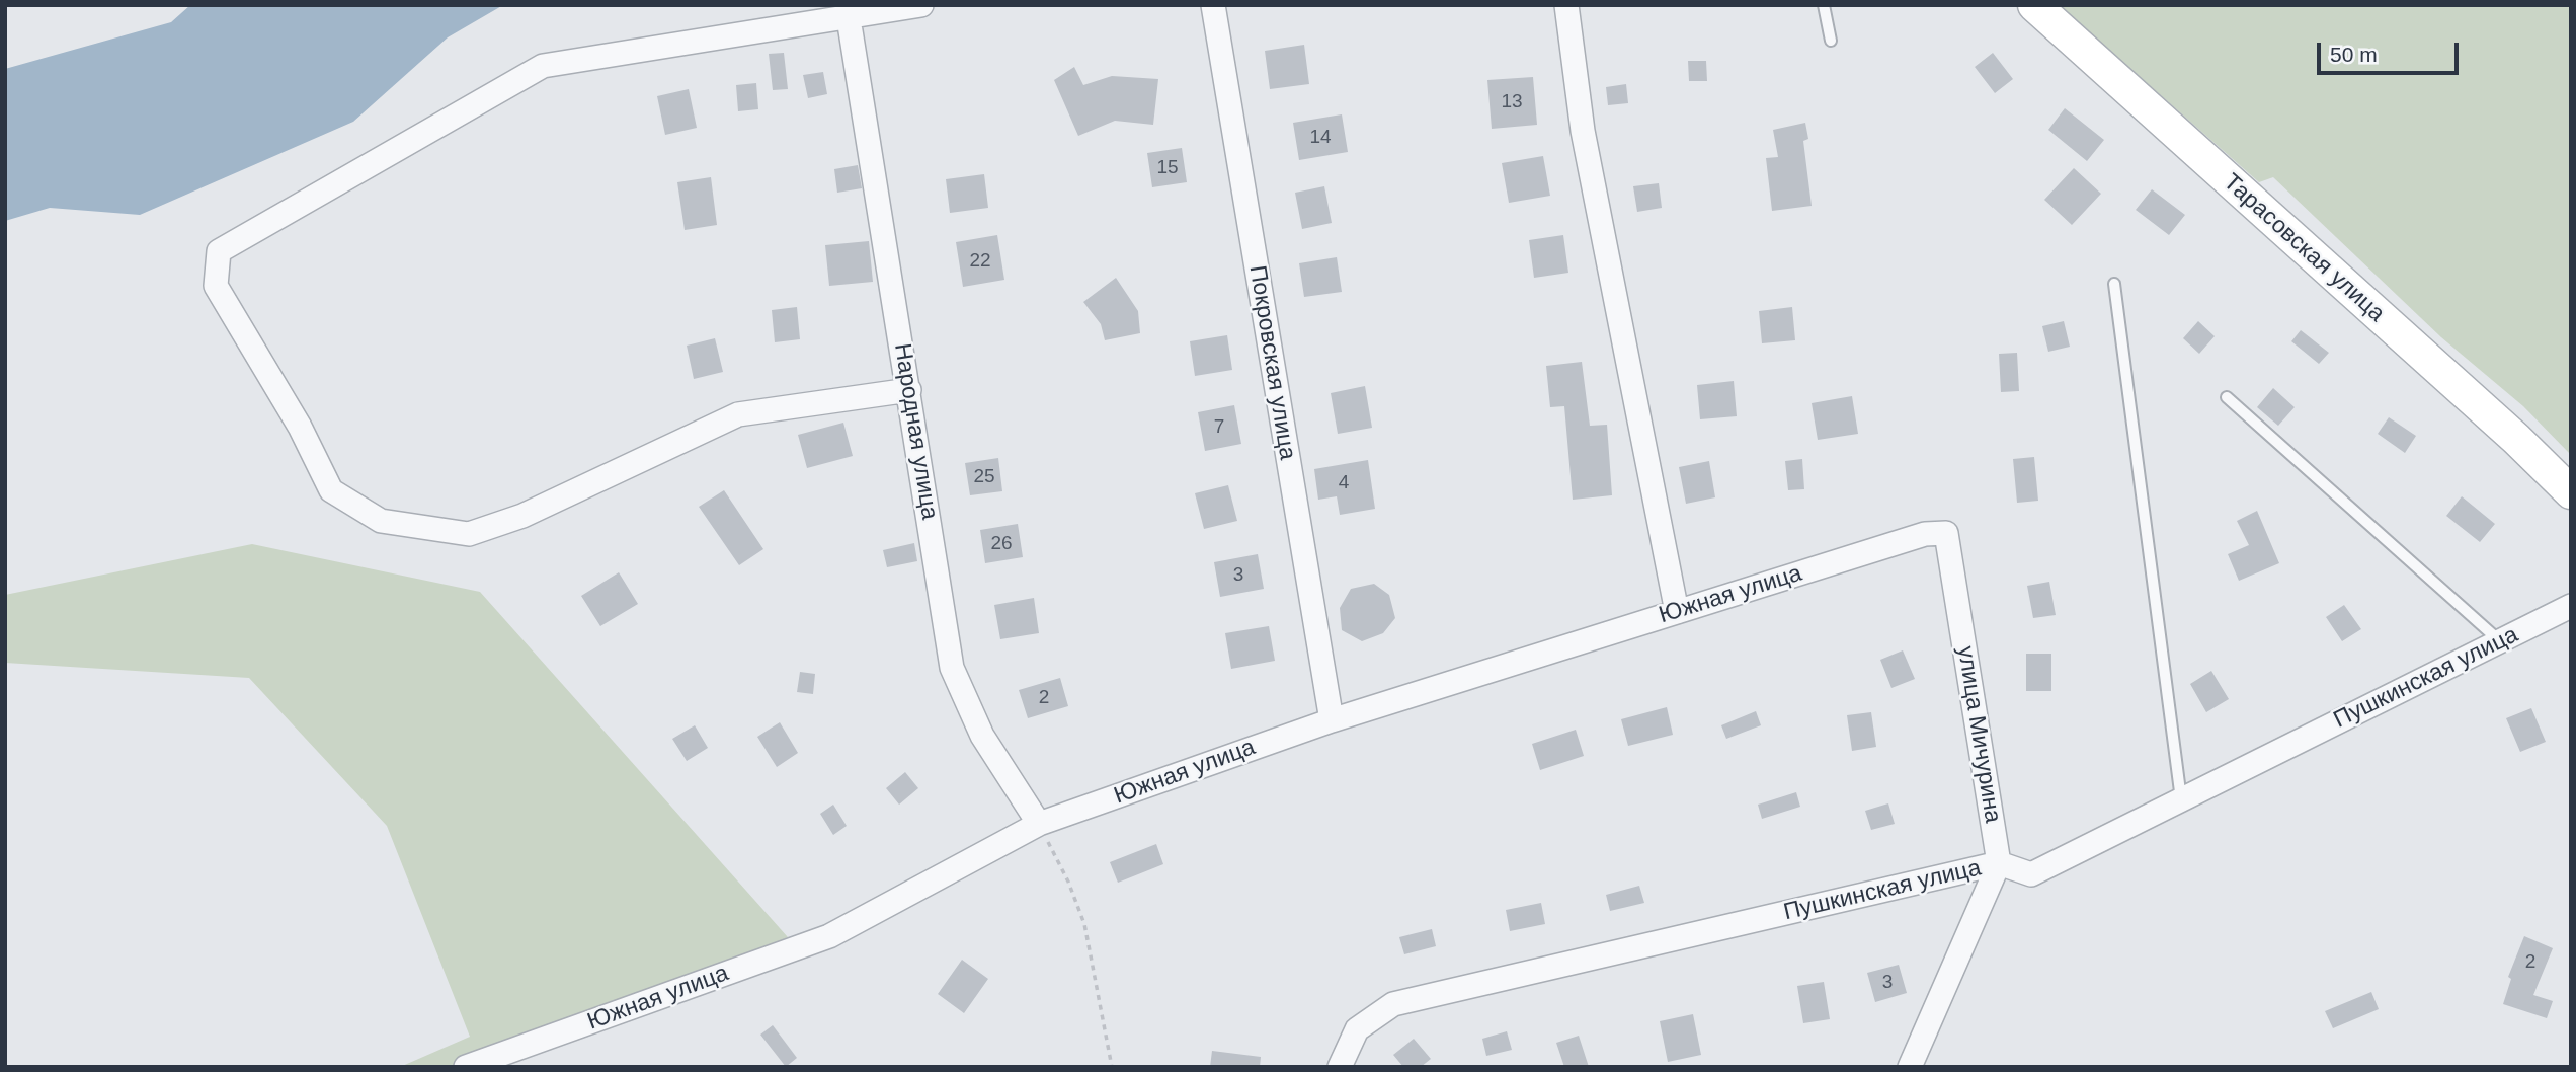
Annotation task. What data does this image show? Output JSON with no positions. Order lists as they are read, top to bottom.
{
  "streets": {
    "main road": ["Тарасовская улица"],
    "street": [
      "Покровская улица",
      "Народная улица",
      "Южная улица",
      "Пушкинская улица",
      "улица Мичурина"
    ]
  },
  "crossings": [
    ["Покровская улица", "Южная улица"],
    ["Народная улица", "Южная улица"],
    ["Южная улица", "улица Мичурина"],
    ["Пушкинская улица", "улица Мичурина"]
  ],
  "house_numbers": [
    "13",
    "14",
    "15",
    "22",
    "7",
    "25",
    "4",
    "26",
    "3",
    "2",
    "2",
    "3"
  ],
  "scale_bar": "50 m"
}
